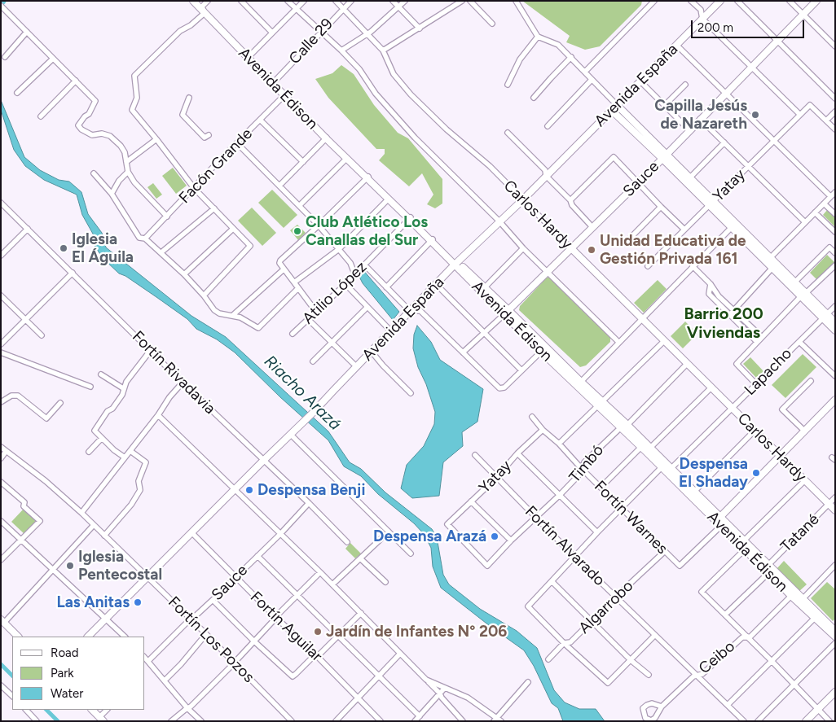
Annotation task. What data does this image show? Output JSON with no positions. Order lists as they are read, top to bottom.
{
  "streets": {
    "main road": [
      "Avenida España",
      "Avenida Édison",
      "Sauce",
      "Carlos Hardy"
    ],
    "street": [
      "Calle 29",
      "Facón Grande",
      "Yatay",
      "Atilio López",
      "Lapacho",
      "Fortín Rivadavia",
      "Timbó",
      "Fortín Warnes",
      "Tatané",
      "Fortín Alvarado",
      "Algarrobo",
      "Fortín Aguilar",
      "Fortín Los Pozos",
      "Ceibo"
    ]
  },
  "crossings": [
    ["Calle 29", "Avenida Édison"],
    ["Calle 29", "Carlos Hardy"],
    ["Avenida España", "Avenida Édison"],
    ["Avenida España", "Carlos Hardy"],
    ["Avenida España", "Fortín Rivadavia"],
    ["Avenida España", "Fortín Aguilar"],
    ["Avenida España", "Fortín Los Pozos"],
    ["Avenida Édison", "Facón Grande"],
    ["Avenida Édison", "Sauce"],
    ["Avenida Édison", "Atilio López"],
    ["Avenida Édison", "Lapacho"],
    ["Avenida Édison", "Timbó"],
    ["Avenida Édison", "Fortín Warnes"],
    ["Avenida Édison", "Tatané"],
    ["Avenida Édison", "Ceibo"],
    ["Sauce", "Carlos Hardy"],
    ["Sauce", "Fortín Rivadavia"],
    ["Sauce", "Fortín Aguilar"],
    ["Sauce", "Fortín Los Pozos"],
    ["Yatay", "Timbó"],
    ["Yatay", "Fortín Warnes"],
    ["Yatay", "Fortín Alvarado"],
    ["Carlos Hardy", "Lapacho"],
    ["Carlos Hardy", "Timbó"],
    ["Carlos Hardy", "Tatané"],
    ["Timbó", "Fortín Warnes"],
    ["Timbó", "Fortín Alvarado"],
    ["Fortín Warnes", "Algarrobo"],
    ["Fortín Alvarado", "Algarrobo"],
    ["Fortín Alvarado", "Ceibo"]
  ],
  "districts": ["Barrio 200 Viviendas"],
  "water": ["Riacho Arazá"],
  "places": [
    "Capilla Jesús de Nazareth",
    "Club Atlético Los Canallas del Sur",
    "Iglesia El Águila",
    "Unidad Educativa de Gestión Privada 161",
    "Despensa El Shaday",
    "Despensa Benji",
    "Despensa Arazá",
    "Iglesia Pentecostal",
    "Las Anitas",
    "Jardín de Infantes N° 206"
  ],
  "legend": ["Road", "Park", "Water"],
  "scale_bar": "200 m"
}
